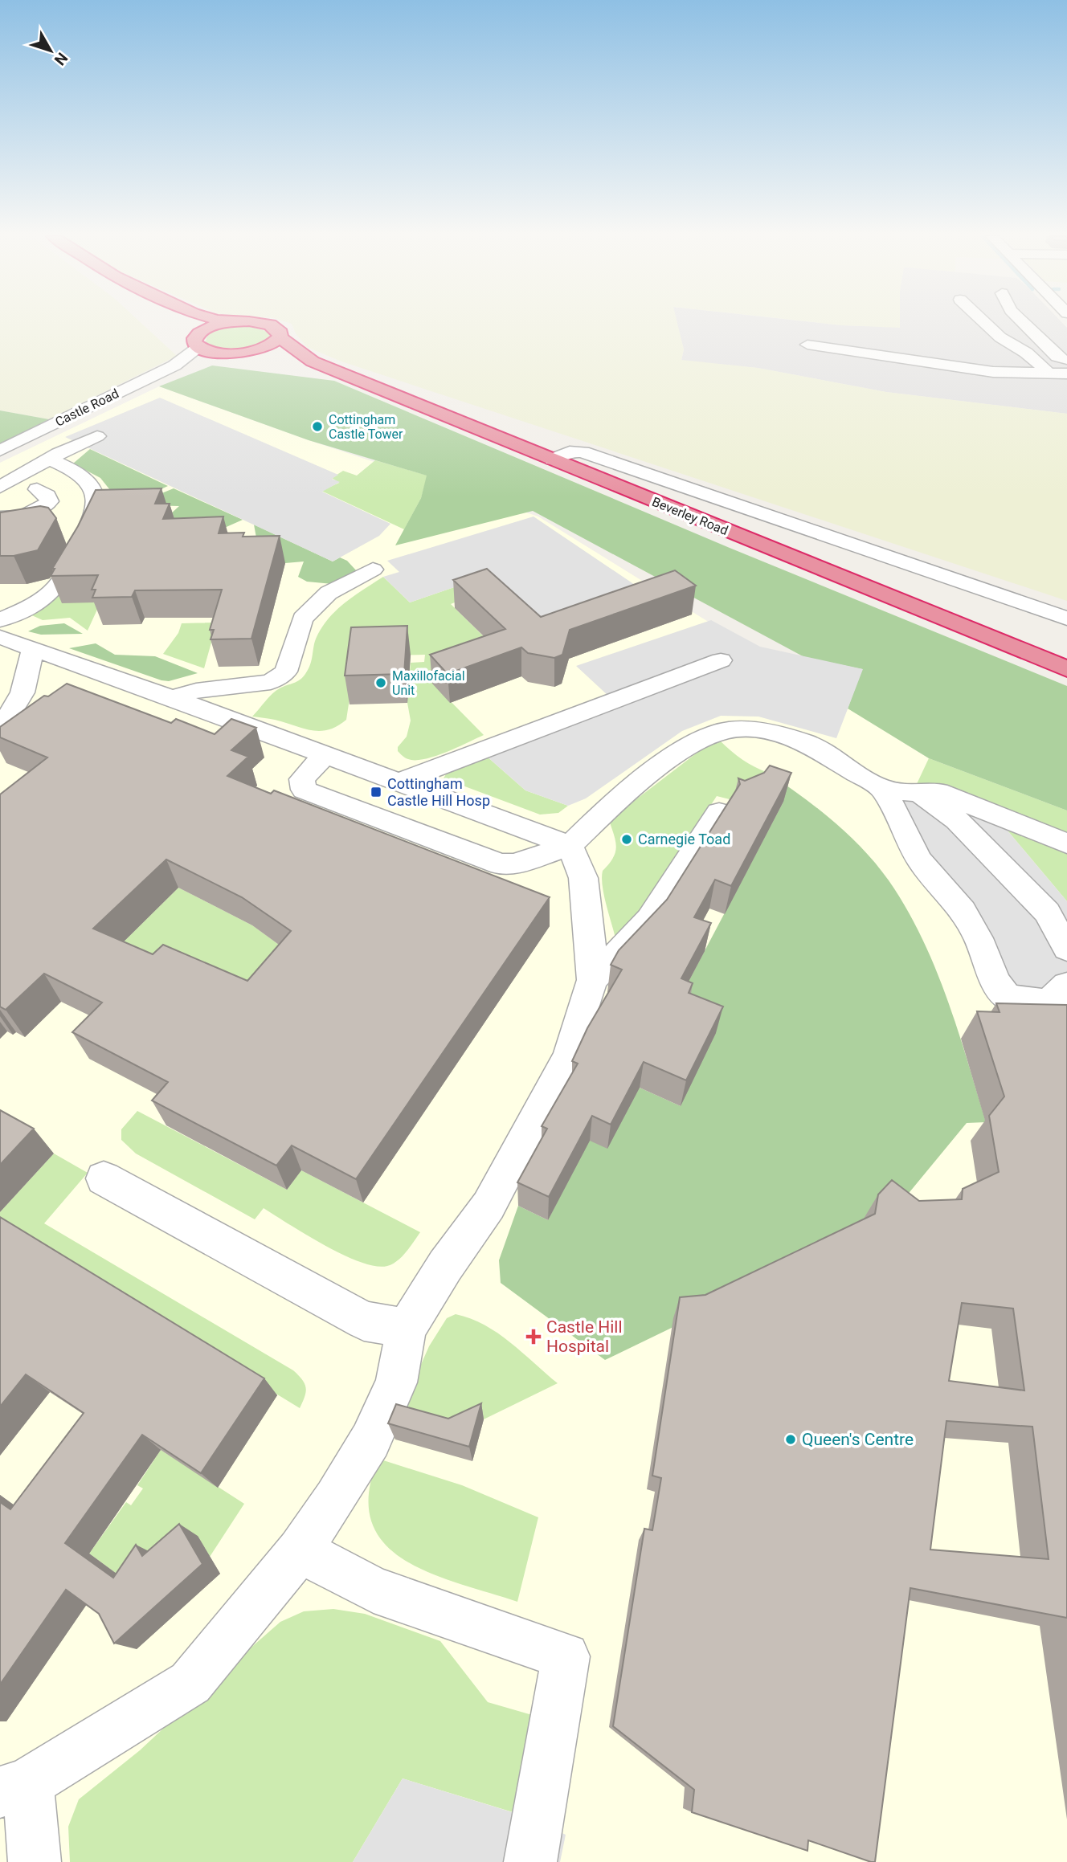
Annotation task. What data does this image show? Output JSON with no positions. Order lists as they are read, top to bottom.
{
  "streets": {
    "highway": ["Beverley Road"],
    "street": ["Castle Road"]
  },
  "places": {
    "other": [
      "Cottingham Castle Tower",
      "Maxillofacial Unit",
      "Carnegie Toad",
      "Queen's Centre"
    ],
    "transit": ["Cottingham Castle Hill Hosp"],
    "health": ["Castle Hill Hospital"]
  },
  "north": "bottom right"
}
